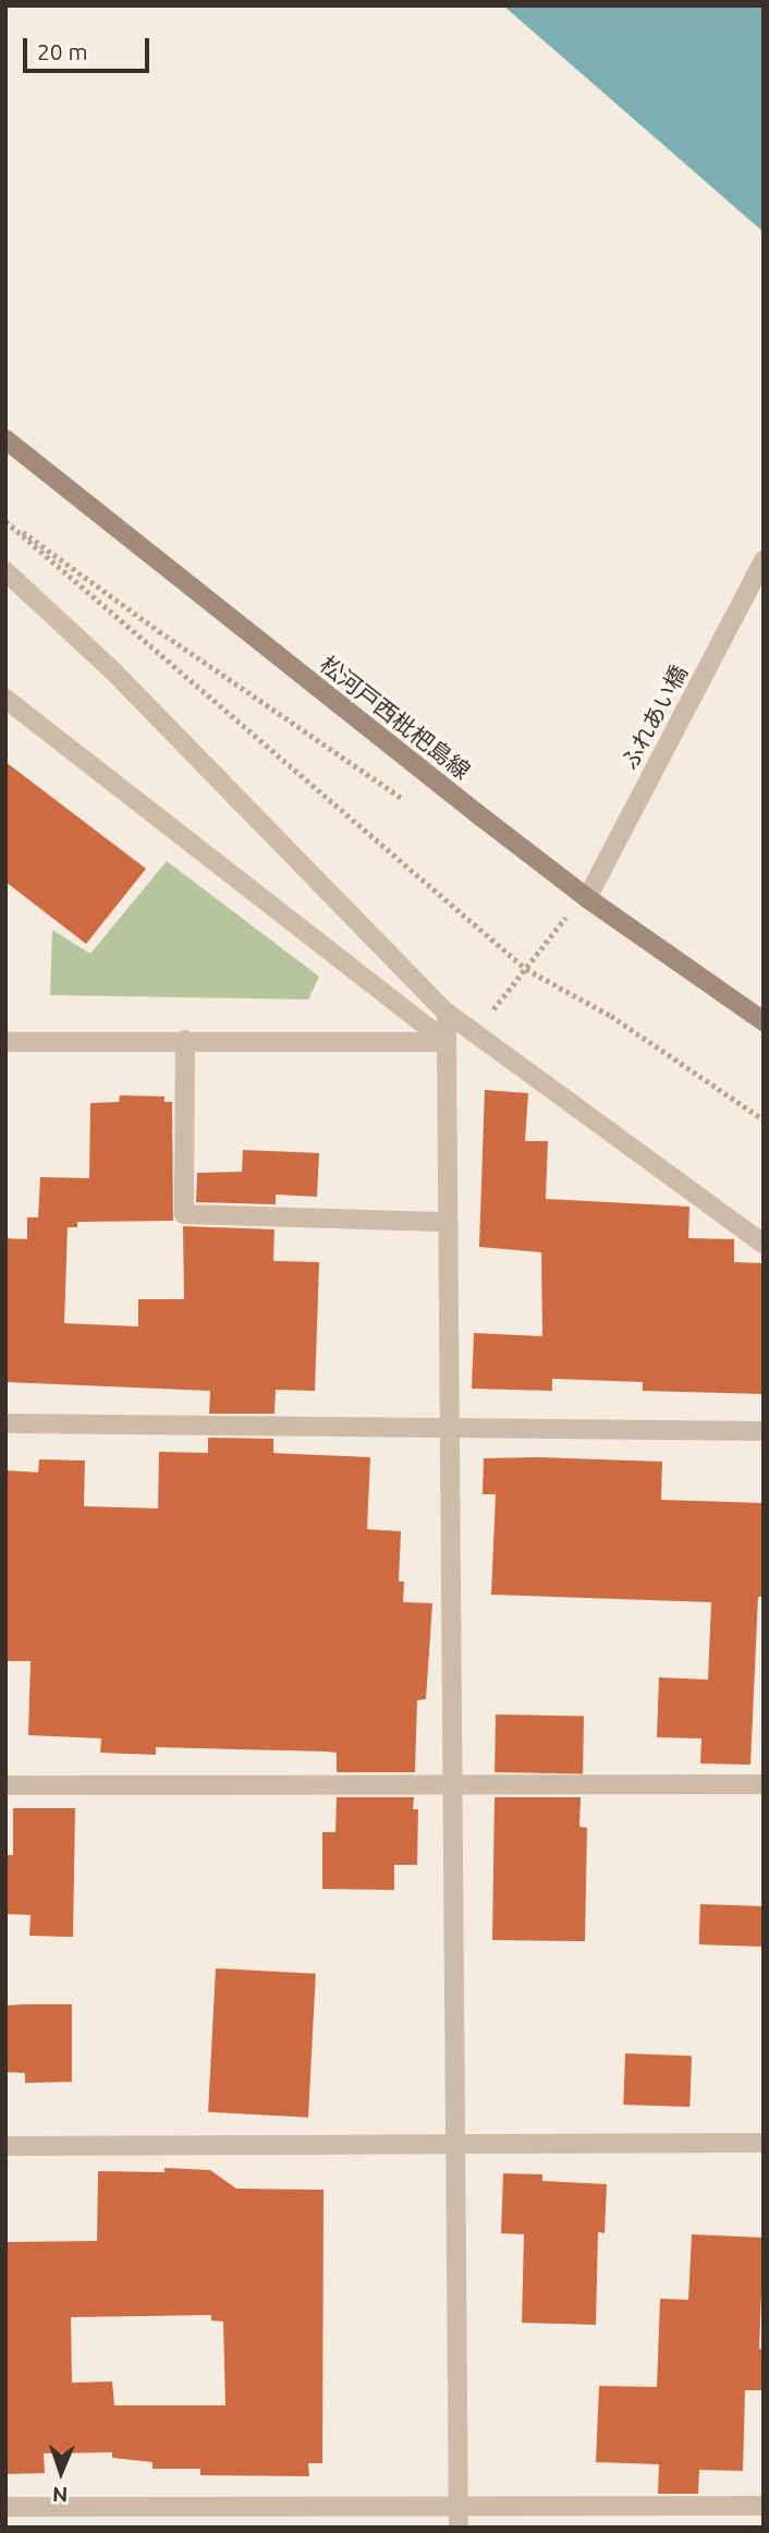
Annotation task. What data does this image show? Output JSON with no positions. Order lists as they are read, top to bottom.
{
  "streets": {
    "main road": ["松河戸西枇杷島線"],
    "street": ["ふれあい橋"]
  },
  "crossings": [
    ["松河戸西枇杷島線", "ふれあい橋"]
  ],
  "scale_bar": "20 m",
  "north": "bottom"
}
